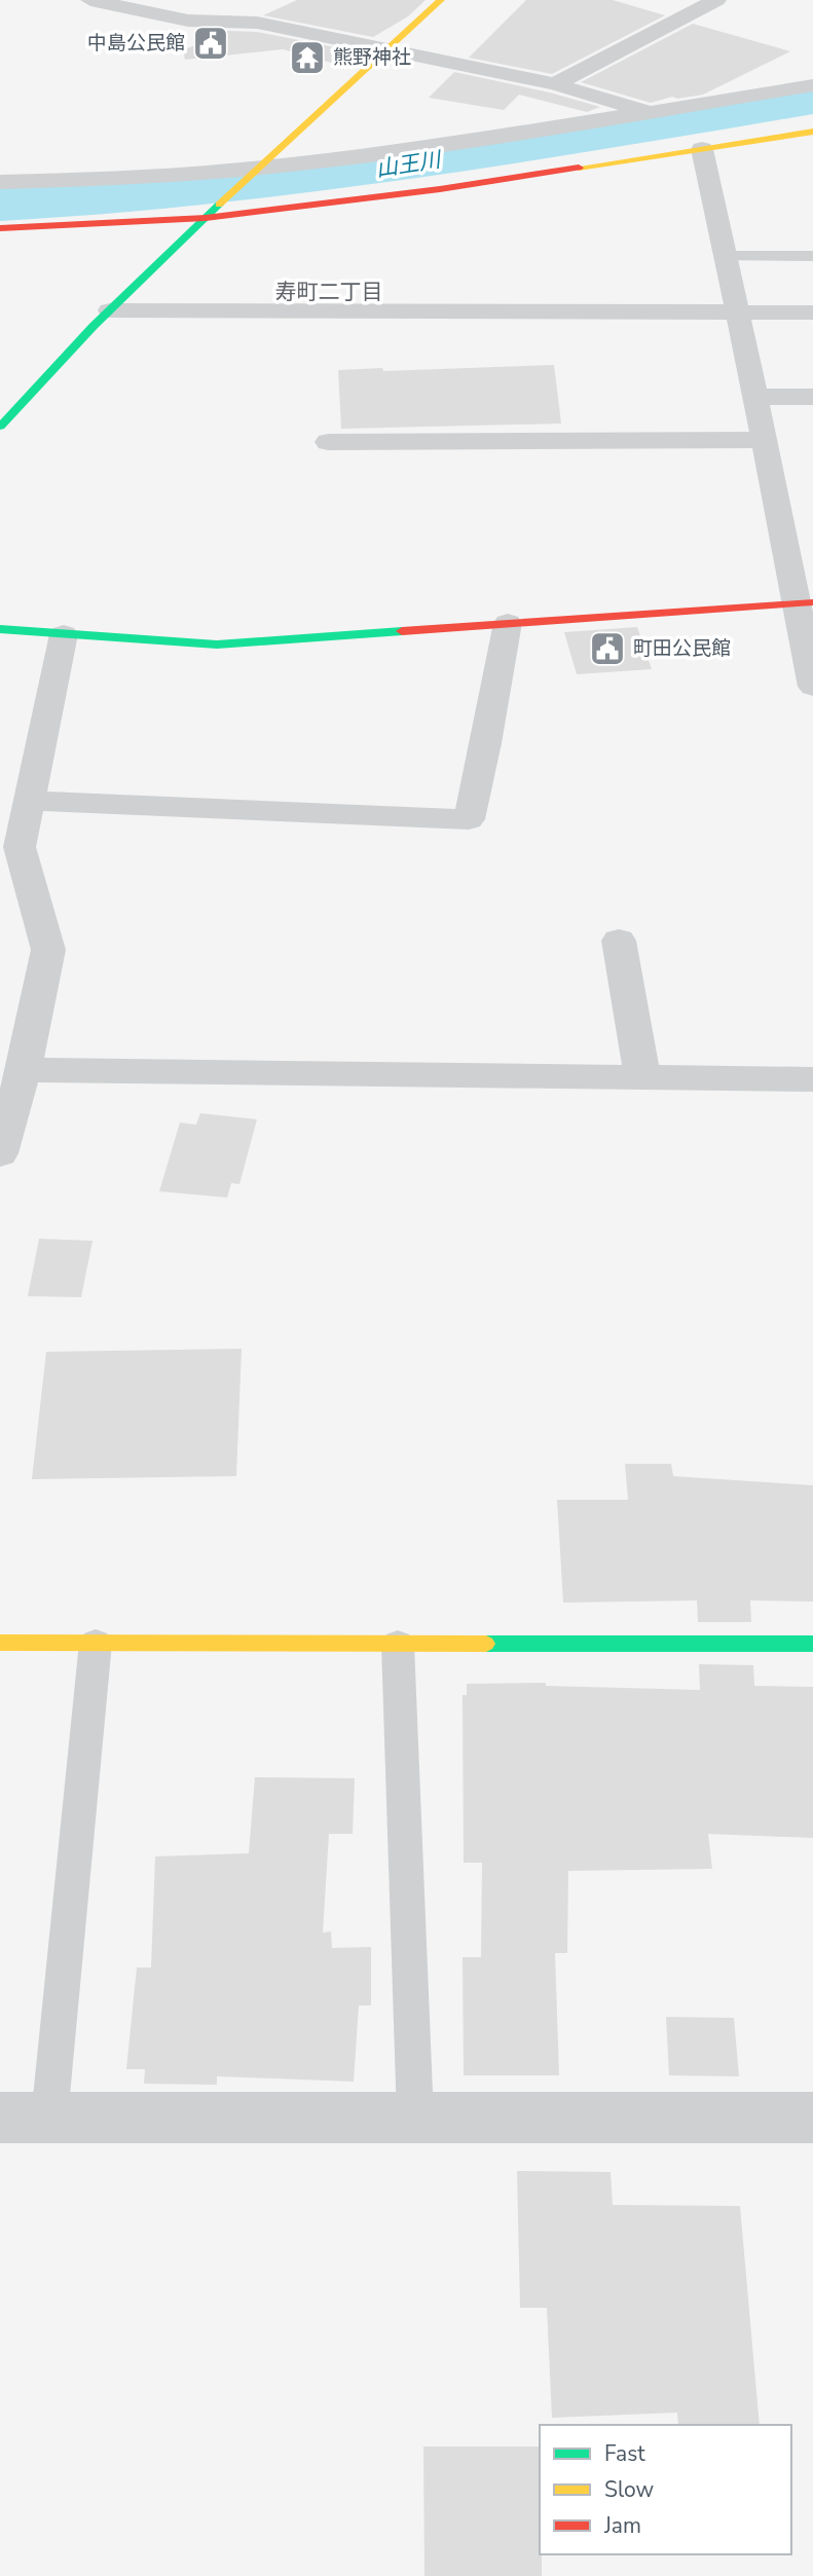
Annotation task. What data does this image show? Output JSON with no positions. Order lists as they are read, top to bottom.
{
  "districts": ["寿町二丁目"],
  "water": ["山王川"],
  "places": {
    "public building": ["中島公民館", "町田公民館"],
    "temple": ["熊野神社"]
  },
  "legend": ["Fast", "Slow", "Jam"]
}
